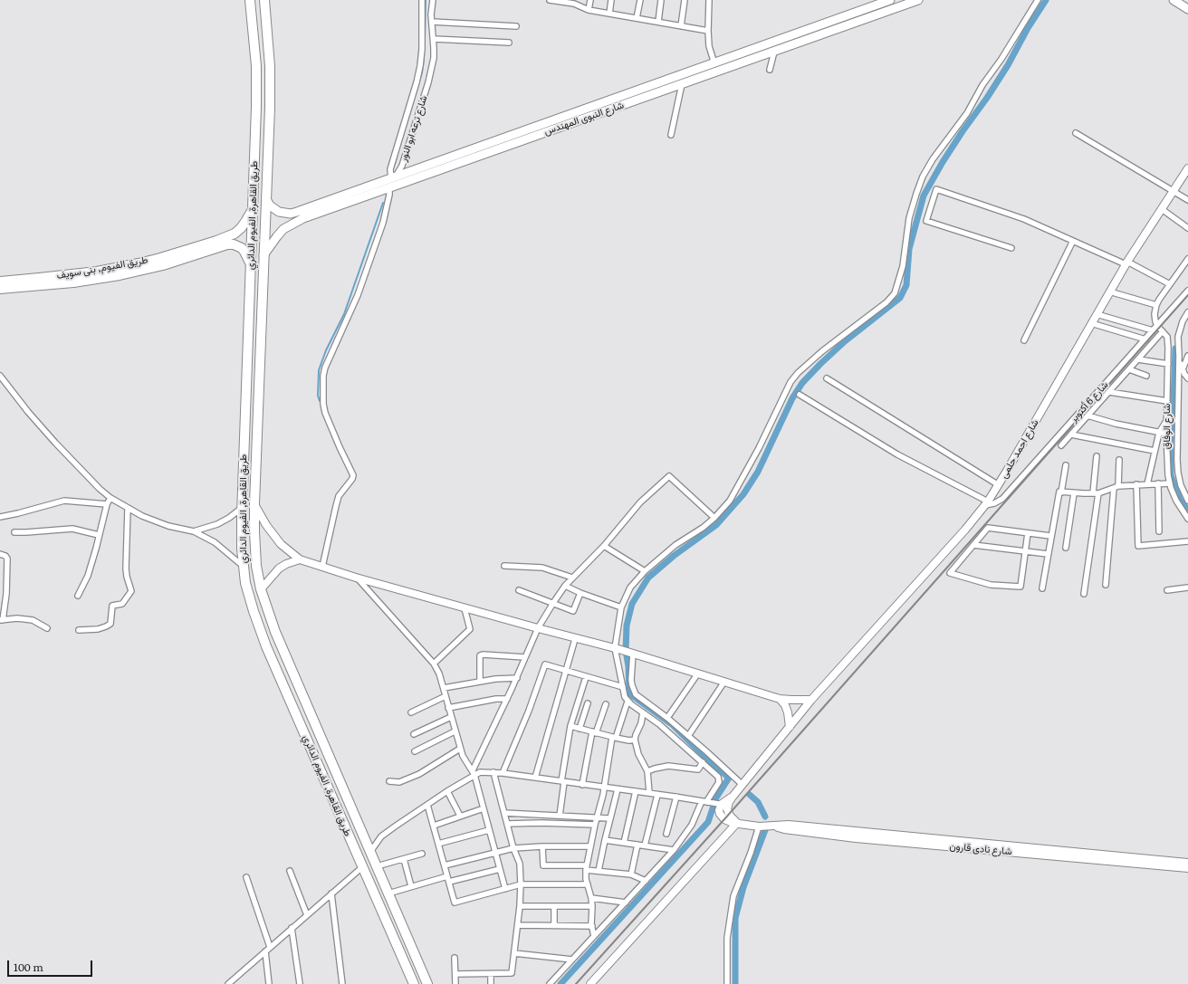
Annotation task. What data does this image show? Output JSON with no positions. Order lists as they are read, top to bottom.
{
  "streets": {
    "highway": ["طريق القاهرة, الفيوم الدائري", "طريق الفيوم, بنى سويف"],
    "main road": ["شارع النبوى المهندس", "شارع احمد حلمى", "شارع نادى قارون"],
    "street": ["شارع ترعه ابو النور", "شارع 6 أكتوبر", "شارع الوفاق"]
  },
  "crossings": [
    ["شارع النبوى المهندس", "شارع ترعه ابو النور"],
    ["شارع النبوى المهندس", "طريق القاهرة, الفيوم الدائري"],
    ["طريق القاهرة, الفيوم الدائري", "طريق الفيوم, بنى سويف"],
    ["شارع 6 أكتوبر", "شارع الوفاق"],
    ["شارع 6 أكتوبر", "شارع احمد حلمى"],
    ["شارع احمد حلمى", "شارع نادى قارون"]
  ],
  "scale_bar": "100 m"
}
